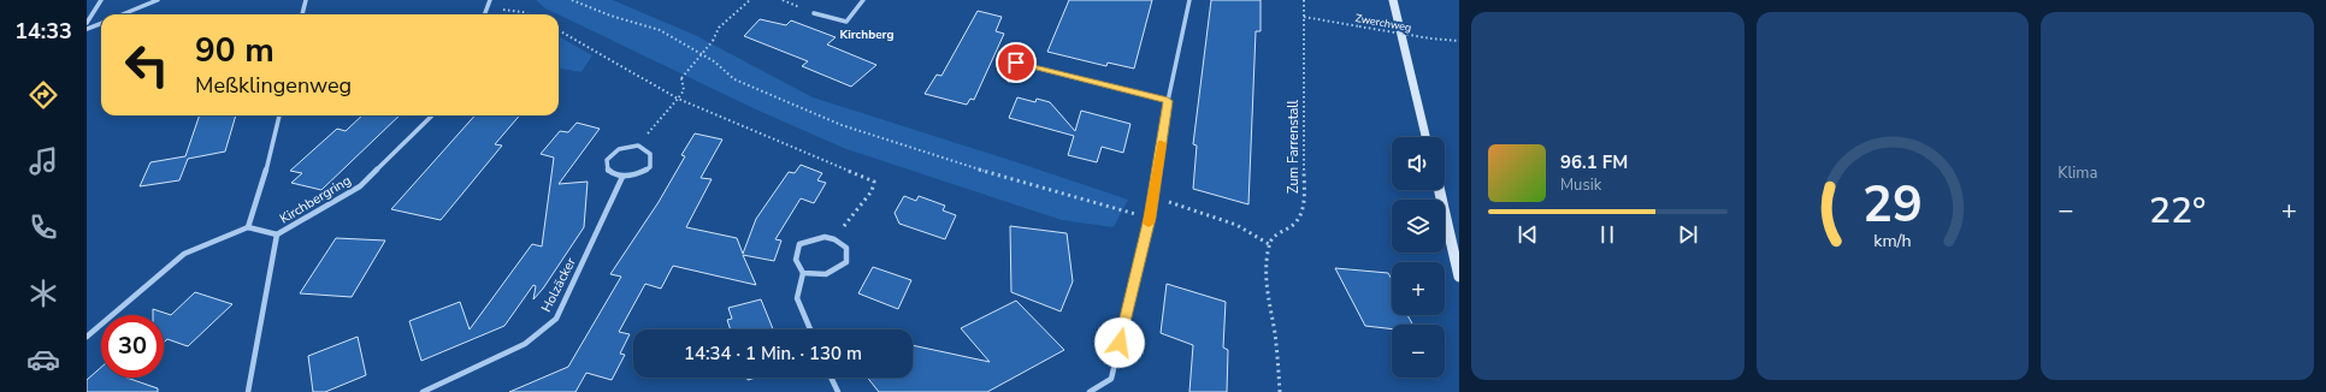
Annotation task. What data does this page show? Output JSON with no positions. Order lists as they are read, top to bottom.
{
  "streets": {
    "street": ["Kirchbergring", "Holzäcker"],
    "path": ["Zwerchweg", "Zum Farrenstall"]
  },
  "crossings": [
    ["Zwerchweg", "Zum Farrenstall"]
  ],
  "districts": ["Kirchberg"],
  "page": {
    "tabs": "14:33",
    "tile": "Klima",
    "turn": ["90 m", "Meßklingenweg"],
    "map_buttons": ["+", "−"],
    "song": ["96.1 FM", "Musik"],
    "heat": ["−", "22°", "+"],
    "limit": "30",
    "trip": "14:34 · 1 Min. · 130 m",
    "gauge": ["29", "km/h"]
  }
}
